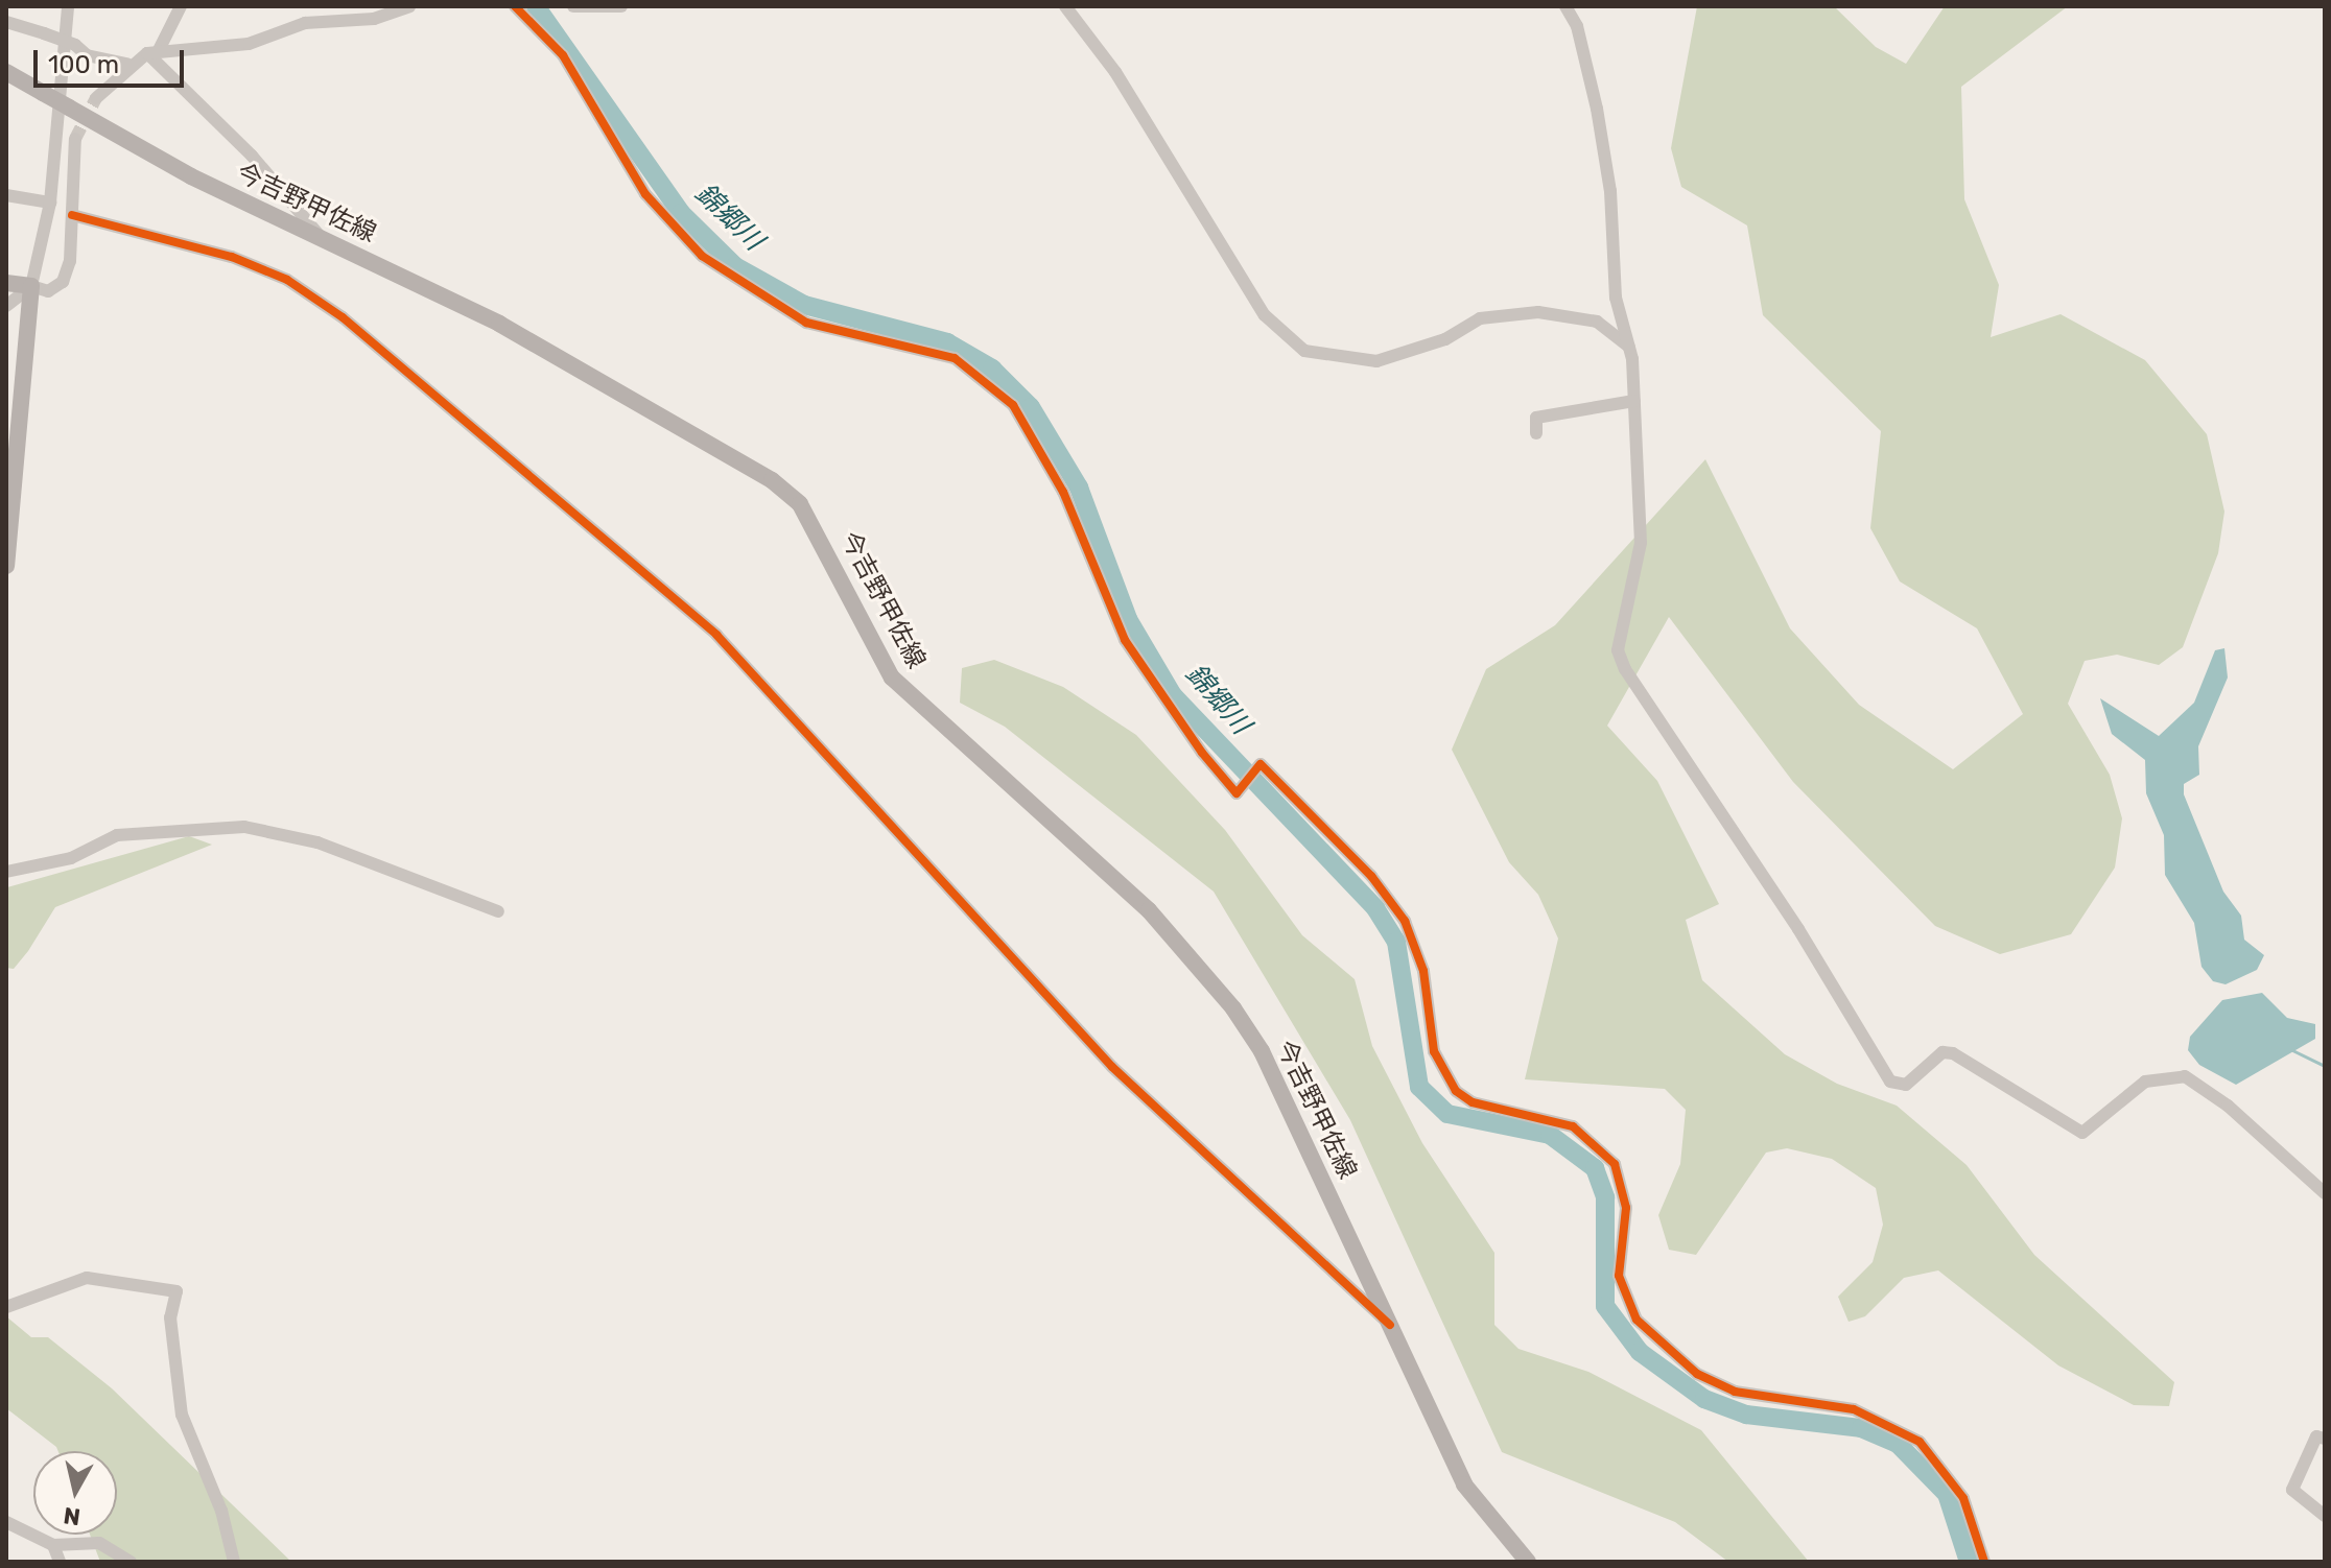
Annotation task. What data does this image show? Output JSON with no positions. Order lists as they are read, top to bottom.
{
  "streets": {
    "main road": ["今吉野甲佐線"]
  },
  "water": ["錦郷川"],
  "scale_bar": "100 m",
  "north": "bottom"
}
